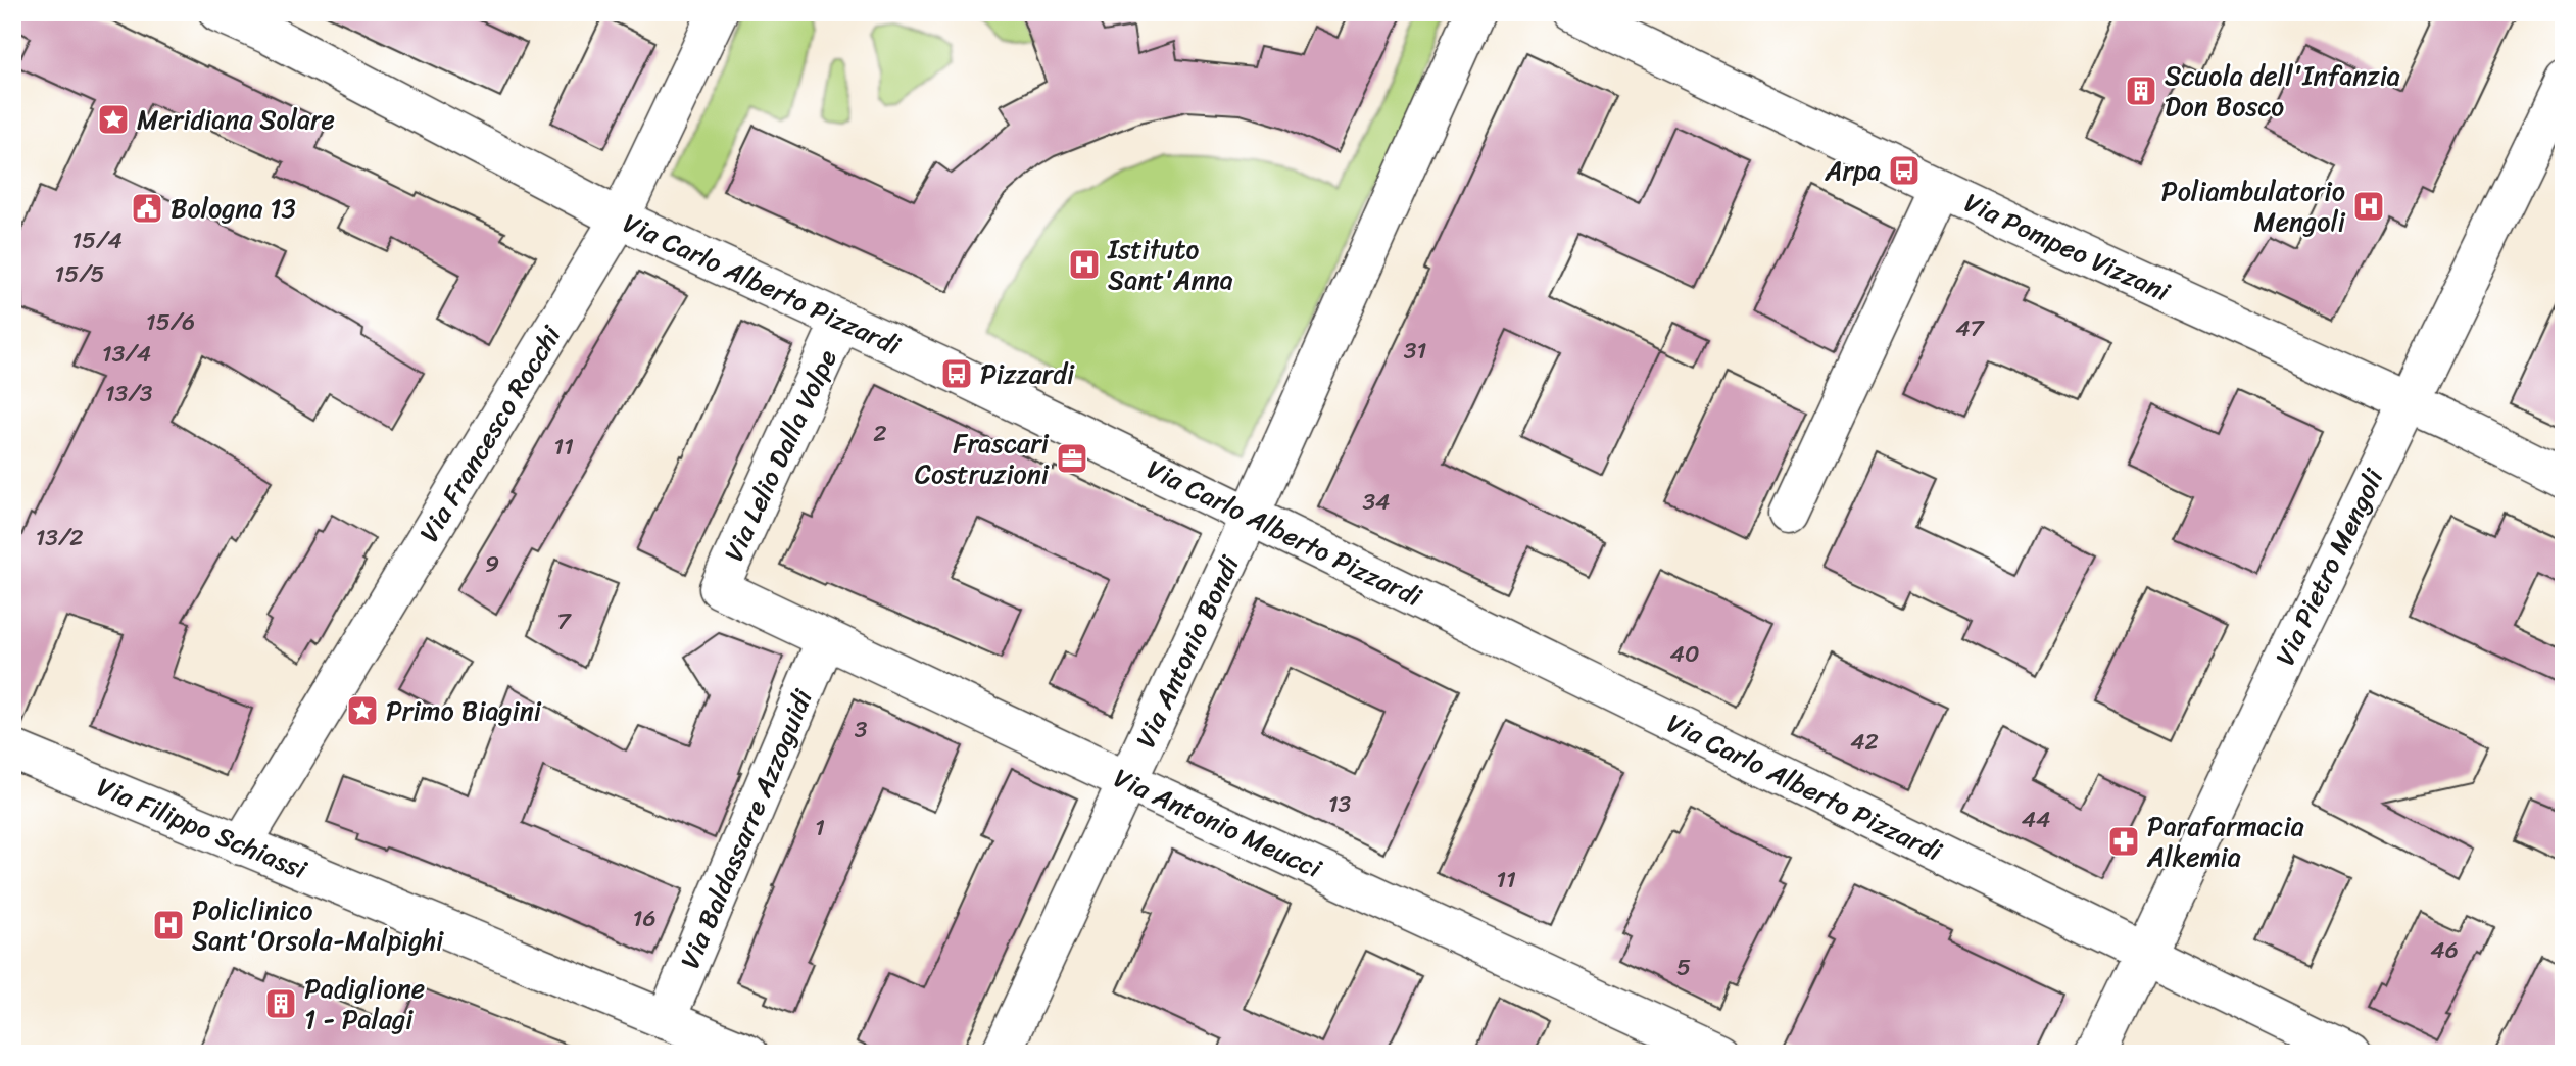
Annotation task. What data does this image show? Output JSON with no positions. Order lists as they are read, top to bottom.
{
  "streets": {
    "street": [
      "Via Pompeo Vizzani",
      "Via Carlo Alberto Pizzardi",
      "Via Francesco Rocchi",
      "Via Lelio Dalla Volpe",
      "Via Pietro Mengoli",
      "Via Antonio Bondi",
      "Via Antonio Meucci",
      "Via Filippo Schiassi",
      "Via Baldassarre Azzoguidi"
    ]
  },
  "crossings": [
    ["Via Pompeo Vizzani", "Via Pietro Mengoli"],
    ["Via Carlo Alberto Pizzardi", "Via Francesco Rocchi"],
    ["Via Carlo Alberto Pizzardi", "Via Lelio Dalla Volpe"],
    ["Via Carlo Alberto Pizzardi", "Via Pietro Mengoli"],
    ["Via Carlo Alberto Pizzardi", "Via Antonio Bondi"],
    ["Via Francesco Rocchi", "Via Filippo Schiassi"],
    ["Via Lelio Dalla Volpe", "Via Antonio Meucci"],
    ["Via Antonio Bondi", "Via Antonio Meucci"],
    ["Via Antonio Meucci", "Via Baldassarre Azzoguidi"],
    ["Via Filippo Schiassi", "Via Baldassarre Azzoguidi"]
  ],
  "places": {
    "building": ["Scuola dell'Infanzia Don Bosco", "Padiglione 1 - Palagi"],
    "place": ["Meridiana Solare", "Primo Biagini"],
    "bus stop": ["Arpa", "Pizzardi"],
    "hospital": ["Poliambulatorio Mengoli", "Istituto Sant'Anna", "Policlinico Sant'Orsola-Malpighi"],
    "public building": ["Bologna 13"],
    "office": ["Frascari Costruzioni"],
    "pharmacy": ["Parafarmacia Alkemia"]
  },
  "house_numbers": [
    "15/4",
    "15/5",
    "15/6",
    "47",
    "31",
    "13/4",
    "13/3",
    "2",
    "11",
    "34",
    "13/2",
    "9",
    "7",
    "40",
    "3",
    "42",
    "13",
    "44",
    "1",
    "11",
    "16",
    "46",
    "5"
  ]
}
